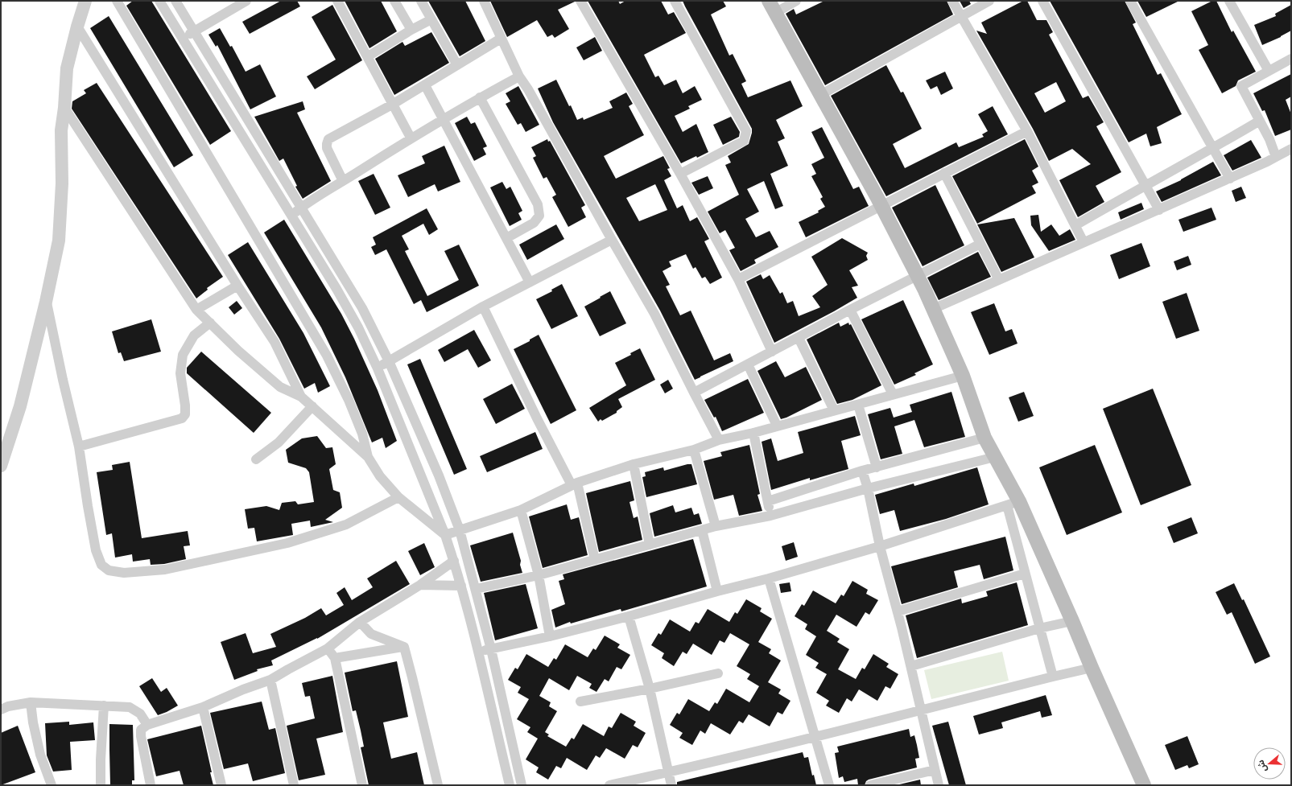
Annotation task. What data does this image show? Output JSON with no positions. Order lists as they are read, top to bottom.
{
  "north": "left"
}
